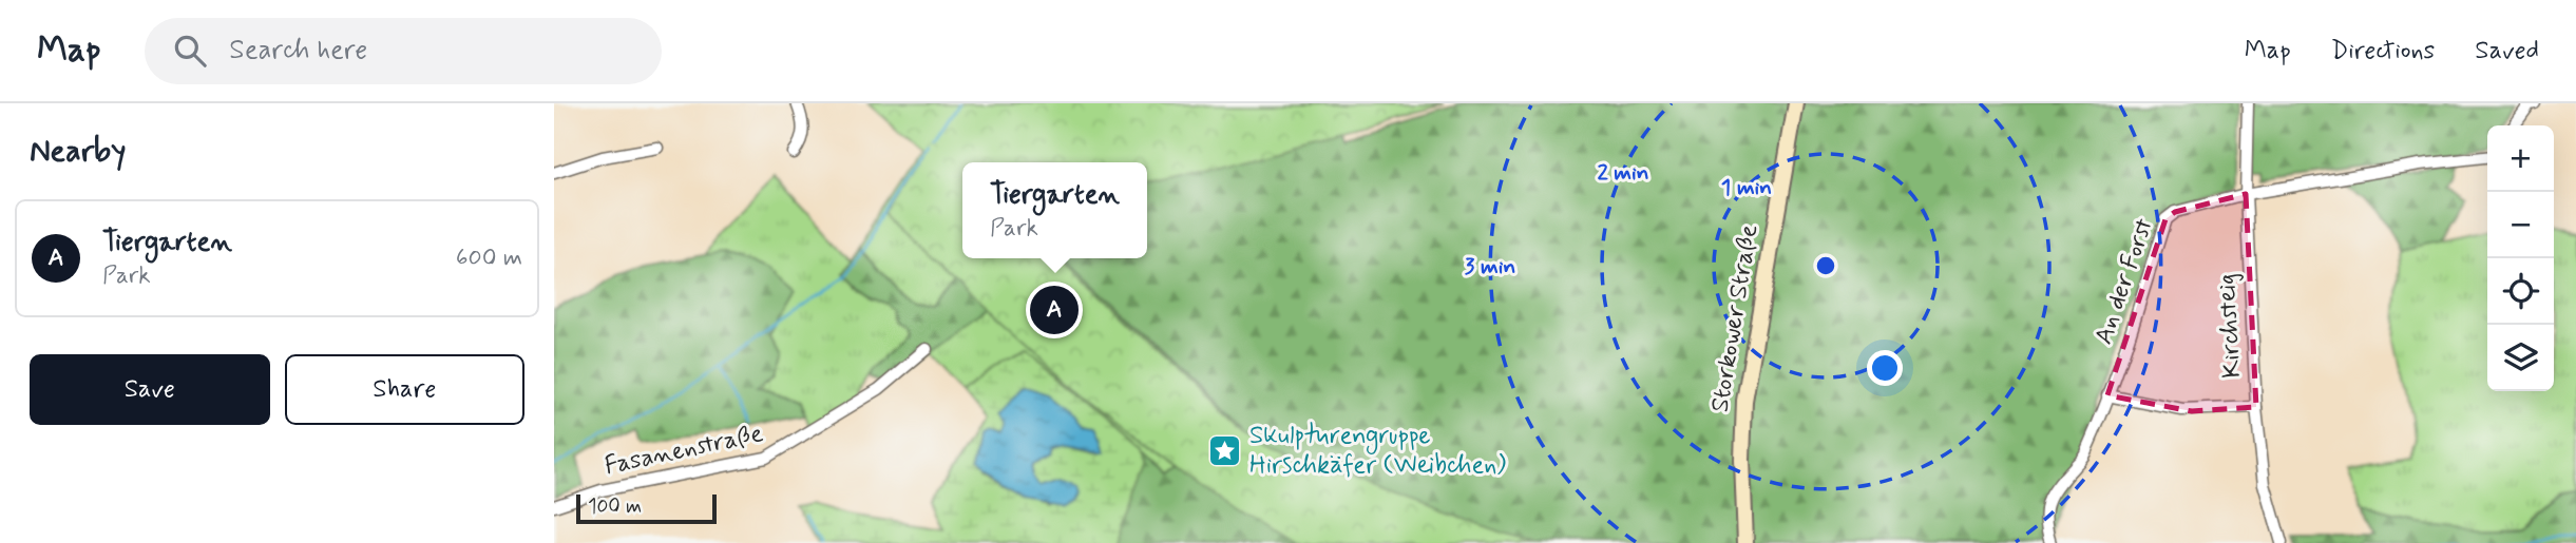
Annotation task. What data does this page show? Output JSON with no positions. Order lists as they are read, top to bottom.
{
  "streets": {
    "main road": ["Storkower Straße"],
    "street": ["An der Forst", "Kirchsteig", "Fasanenstraße"]
  },
  "crossings": [
    ["An der Forst", "Kirchsteig"]
  ],
  "places": {
    "place": ["Skulpturengruppe Hirschkäfer (Weibchen)"]
  },
  "scale_bar": "100 m",
  "page": {
    "header": "Map",
    "search": "Search here",
    "nav": ["Map", "Directions", "Saved"],
    "heading": "Nearby",
    "map_buttons": ["+", "−"],
    "popup": ["Tiergarten", "Park"],
    "list": [
      {
        "mark": "A",
        "name": "Tiergarten",
        "note": "Park",
        "value": "600 m"
      }
    ],
    "pins": "A",
    "buttons": ["Save", "Share"],
    "scale": "100 m"
  },
  "rings": ["2 min", "1 min", "3 min"]
}
